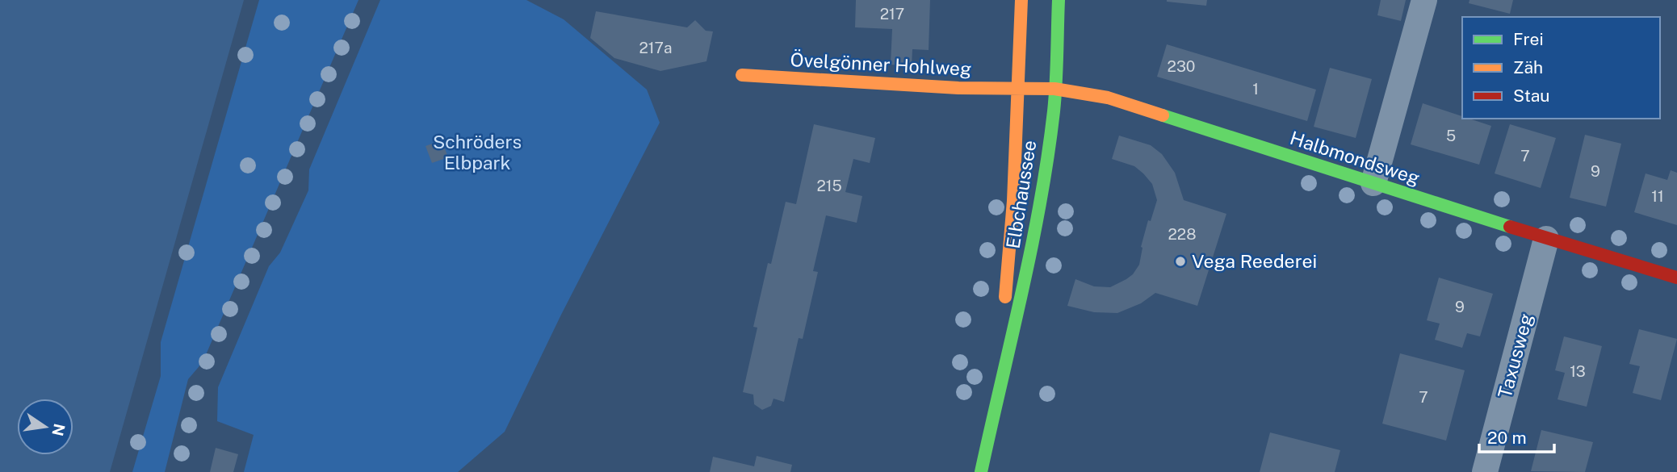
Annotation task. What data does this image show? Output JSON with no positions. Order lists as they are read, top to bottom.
{
  "streets": {
    "street": [
      "Övelgönner Hohlweg",
      "Halbmondsweg",
      "Elbchaussee",
      "Taxusweg"
    ]
  },
  "crossings": [
    ["Övelgönner Hohlweg", "Halbmondsweg"],
    ["Övelgönner Hohlweg", "Elbchaussee"],
    ["Halbmondsweg", "Elbchaussee"],
    ["Halbmondsweg", "Taxusweg"]
  ],
  "parks": ["Schröders Elbpark"],
  "places": ["Vega Reederei"],
  "house_numbers": [
    "217",
    "217a",
    "230",
    "1",
    "5",
    "7",
    "9",
    "215",
    "11",
    "228",
    "9",
    "13",
    "7"
  ],
  "legend": ["Frei", "Zäh", "Stau"],
  "scale_bar": "20 m",
  "north": "right"
}
